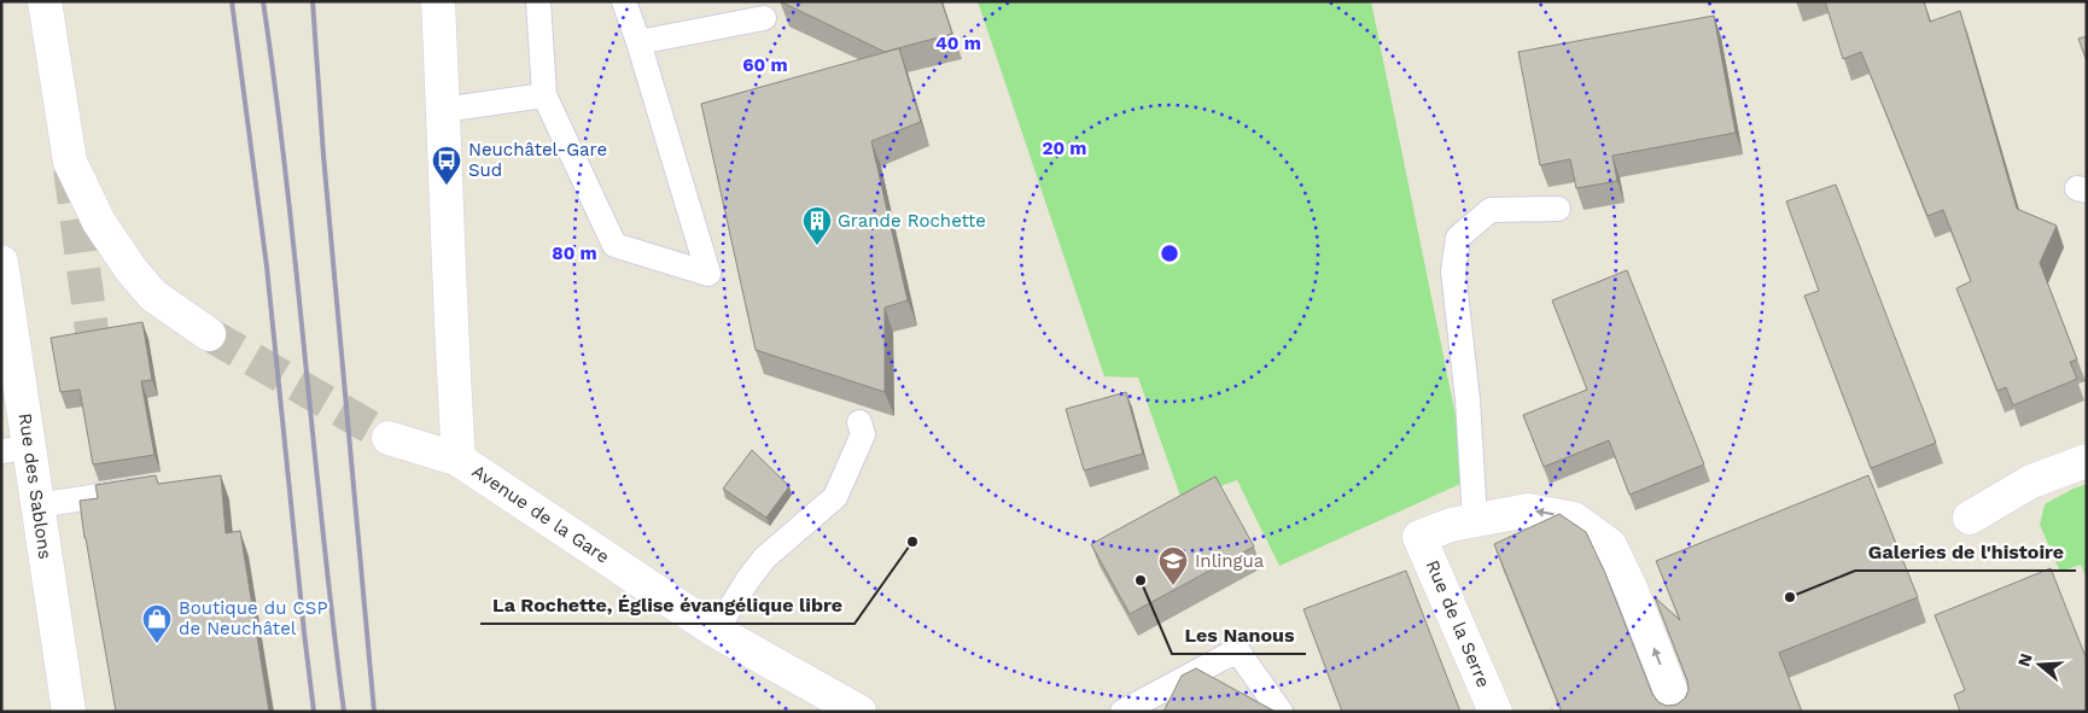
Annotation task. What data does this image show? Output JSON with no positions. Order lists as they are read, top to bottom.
{
  "streets": {
    "main road": ["Rue des Sablons", "Avenue de la Gare", "Rue de la Serre"]
  },
  "places": {
    "bus stop": ["Neuchâtel-Gare Sud"],
    "building": ["Grande Rochette"],
    "other": ["La Rochette, Église évangélique libre", "Les Nanous", "Galeries de l'histoire"],
    "school or university": ["Inlingua"],
    "shop": ["Boutique du CSP de Neuchâtel"]
  },
  "north": "left",
  "rings": [
    "40 m",
    "60 m",
    "20 m",
    "80 m"
  ]
}
